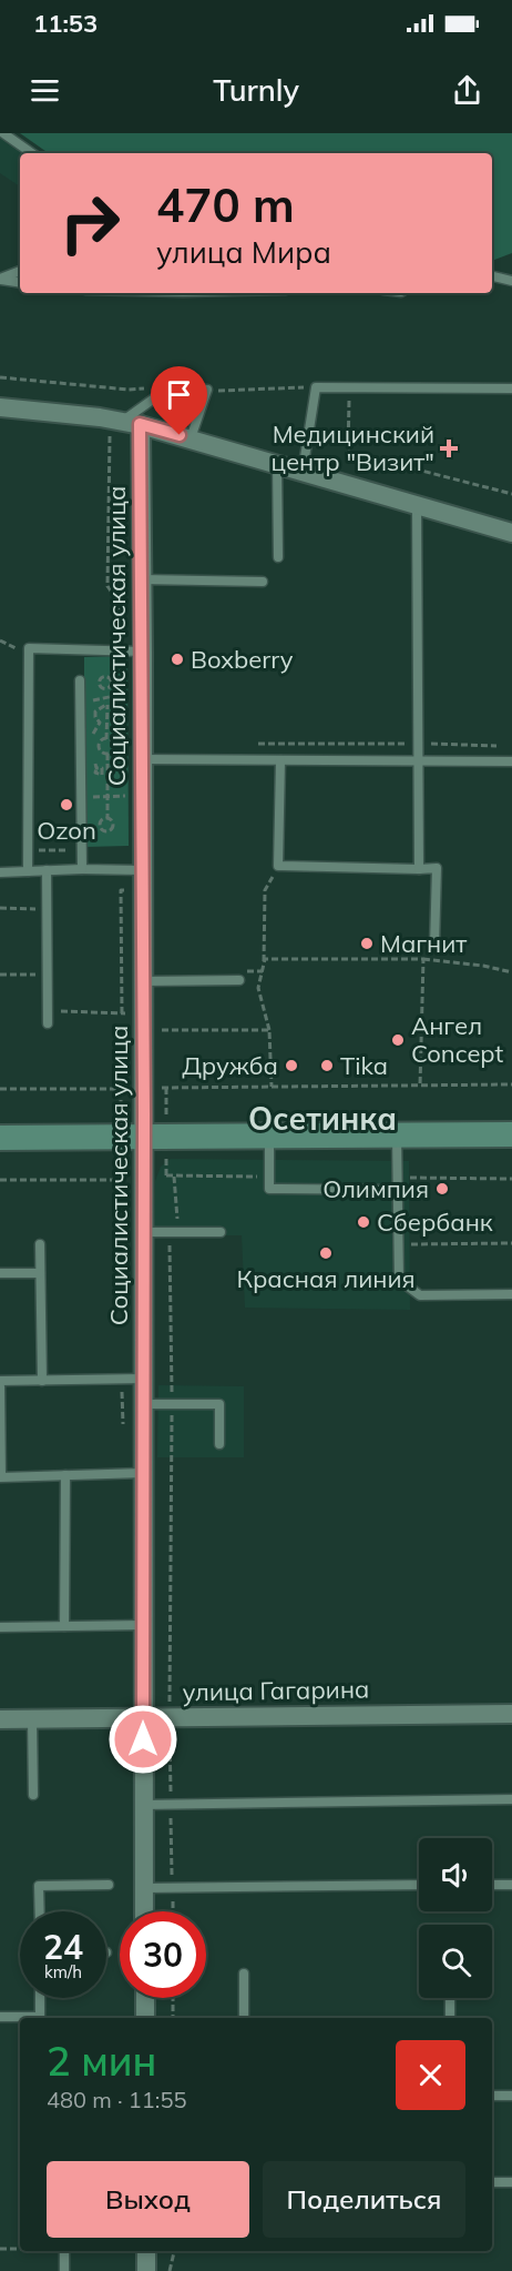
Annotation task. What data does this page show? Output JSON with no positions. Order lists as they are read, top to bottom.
{
  "streets": {
    "street": ["Социалистическая улица", "улица Гагарина"]
  },
  "crossings": [
    ["Социалистическая улица", "улица Гагарина"]
  ],
  "districts": ["Осетинка"],
  "places": {
    "health": ["Медицинский центр \"Визит\""],
    "other": [
      "Boxberry",
      "Ozon",
      "Магнит",
      "Ангел Concept",
      "Дружба",
      "Tika",
      "Олимпия",
      "Сбербанк",
      "Красная линия"
    ]
  },
  "page": {
    "status": "11:53",
    "header": "Turnly",
    "turn": ["470 m", "улица Мира"],
    "speed": "24 km/h",
    "limit": "30",
    "heading": ["2 мин", "480 m · 11:55"],
    "buttons": ["Выход", "Поделиться"]
  }
}
